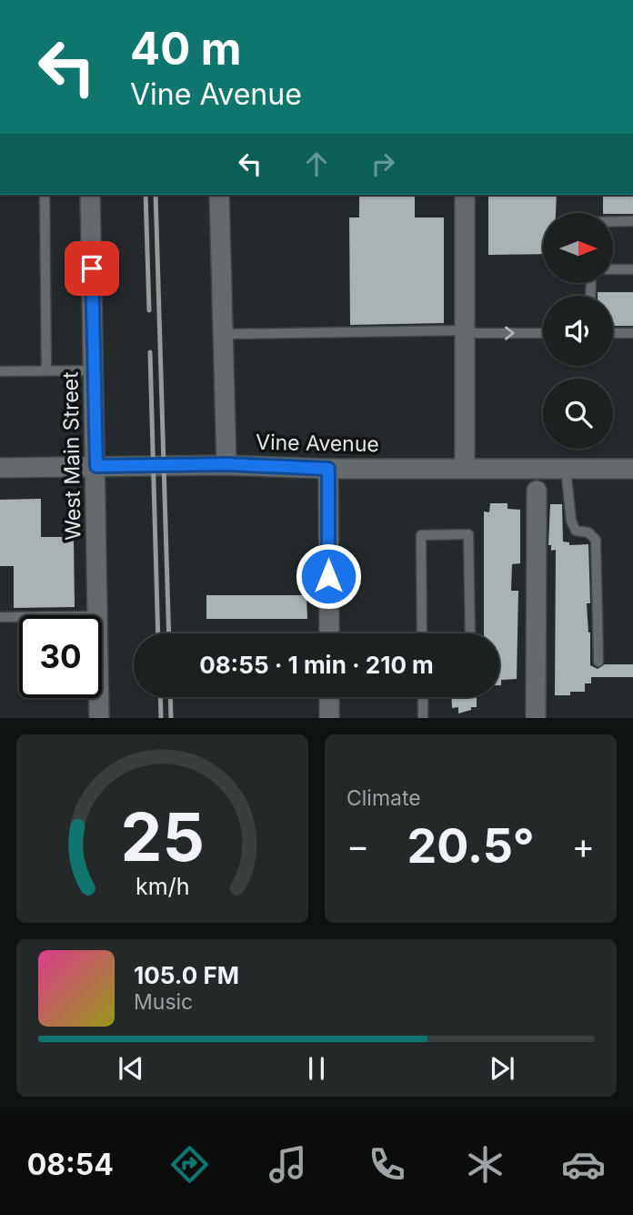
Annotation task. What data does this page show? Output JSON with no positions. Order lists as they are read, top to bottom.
{
  "streets": {
    "street": ["Vine Avenue", "West Main Street"]
  },
  "crossings": [
    ["Vine Avenue", "West Main Street"]
  ],
  "north": "right",
  "page": {
    "turn": ["40 m", "Vine Avenue"],
    "limit": "30",
    "trip": "08:55 · 1 min · 210 m",
    "tile": "Climate",
    "heat": ["−", "20.5°", "+"],
    "song": ["105.0 FM", "Music"],
    "tabs": "08:54",
    "gauge": ["25", "km/h"]
  }
}
